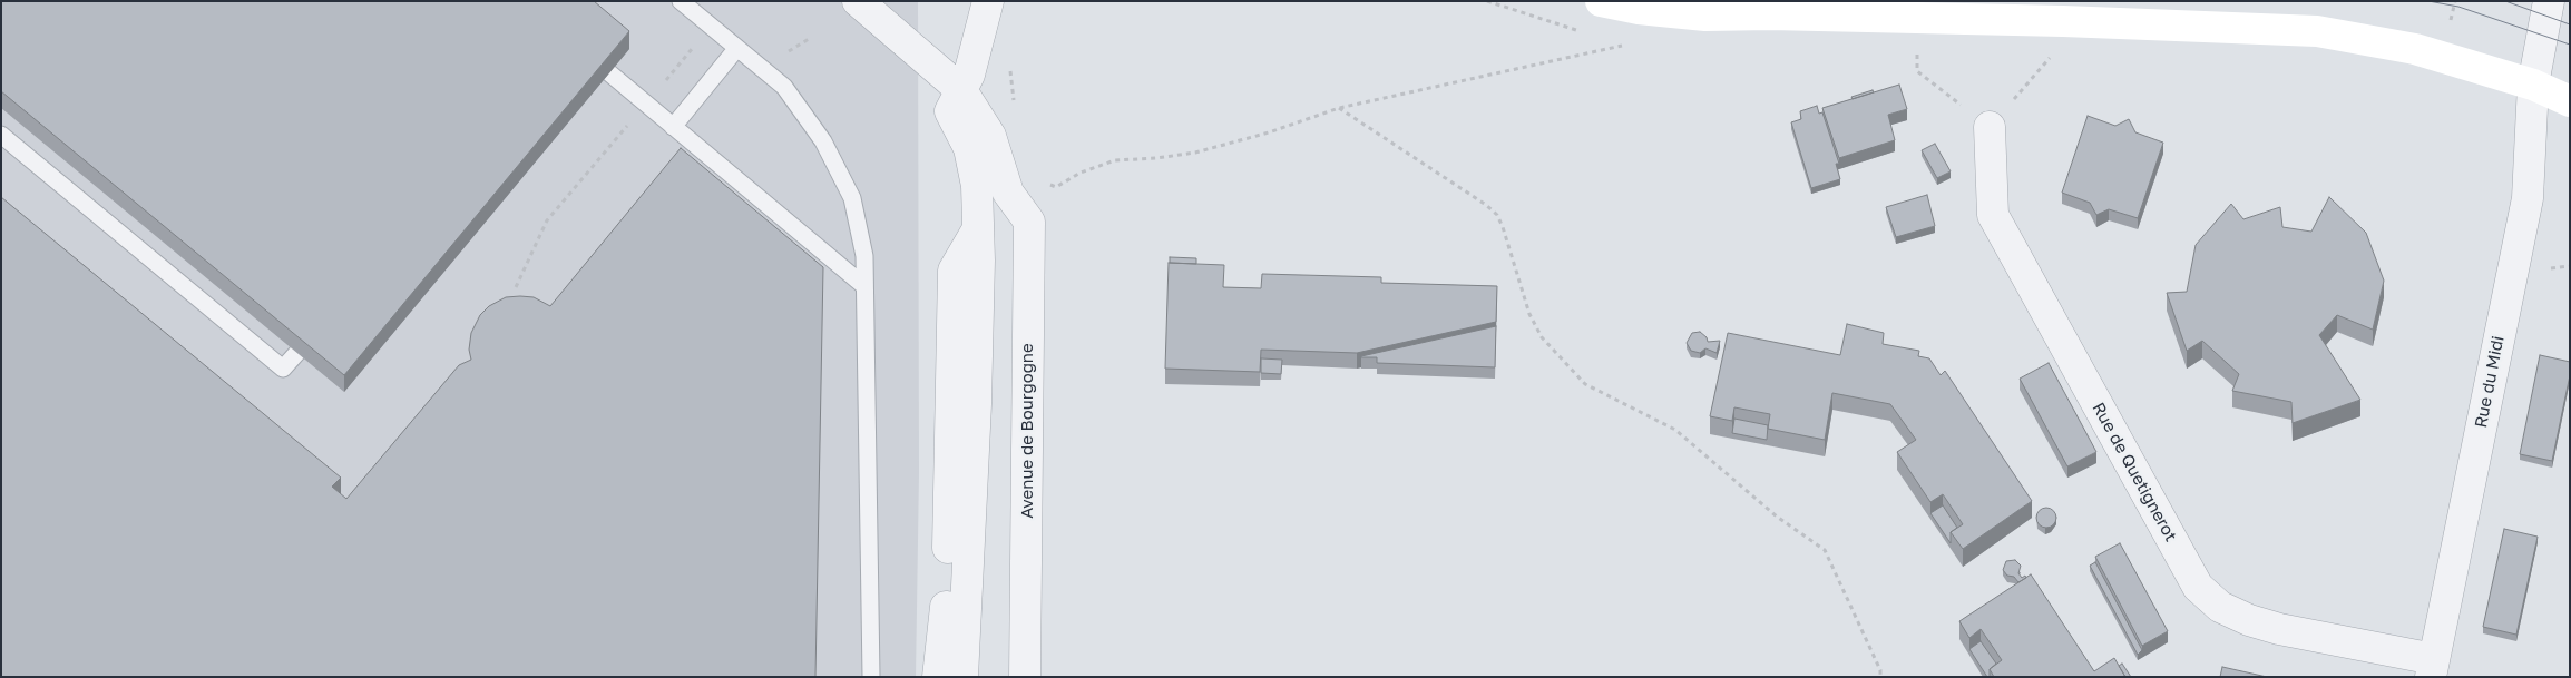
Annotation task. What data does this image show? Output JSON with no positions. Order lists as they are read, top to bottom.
{
  "streets": {
    "street": ["Rue du Midi", "Avenue de Bourgogne", "Rue de Quetignerot"]
  },
  "crossings": [
    ["Rue du Midi", "Rue de Quetignerot"]
  ]
}
